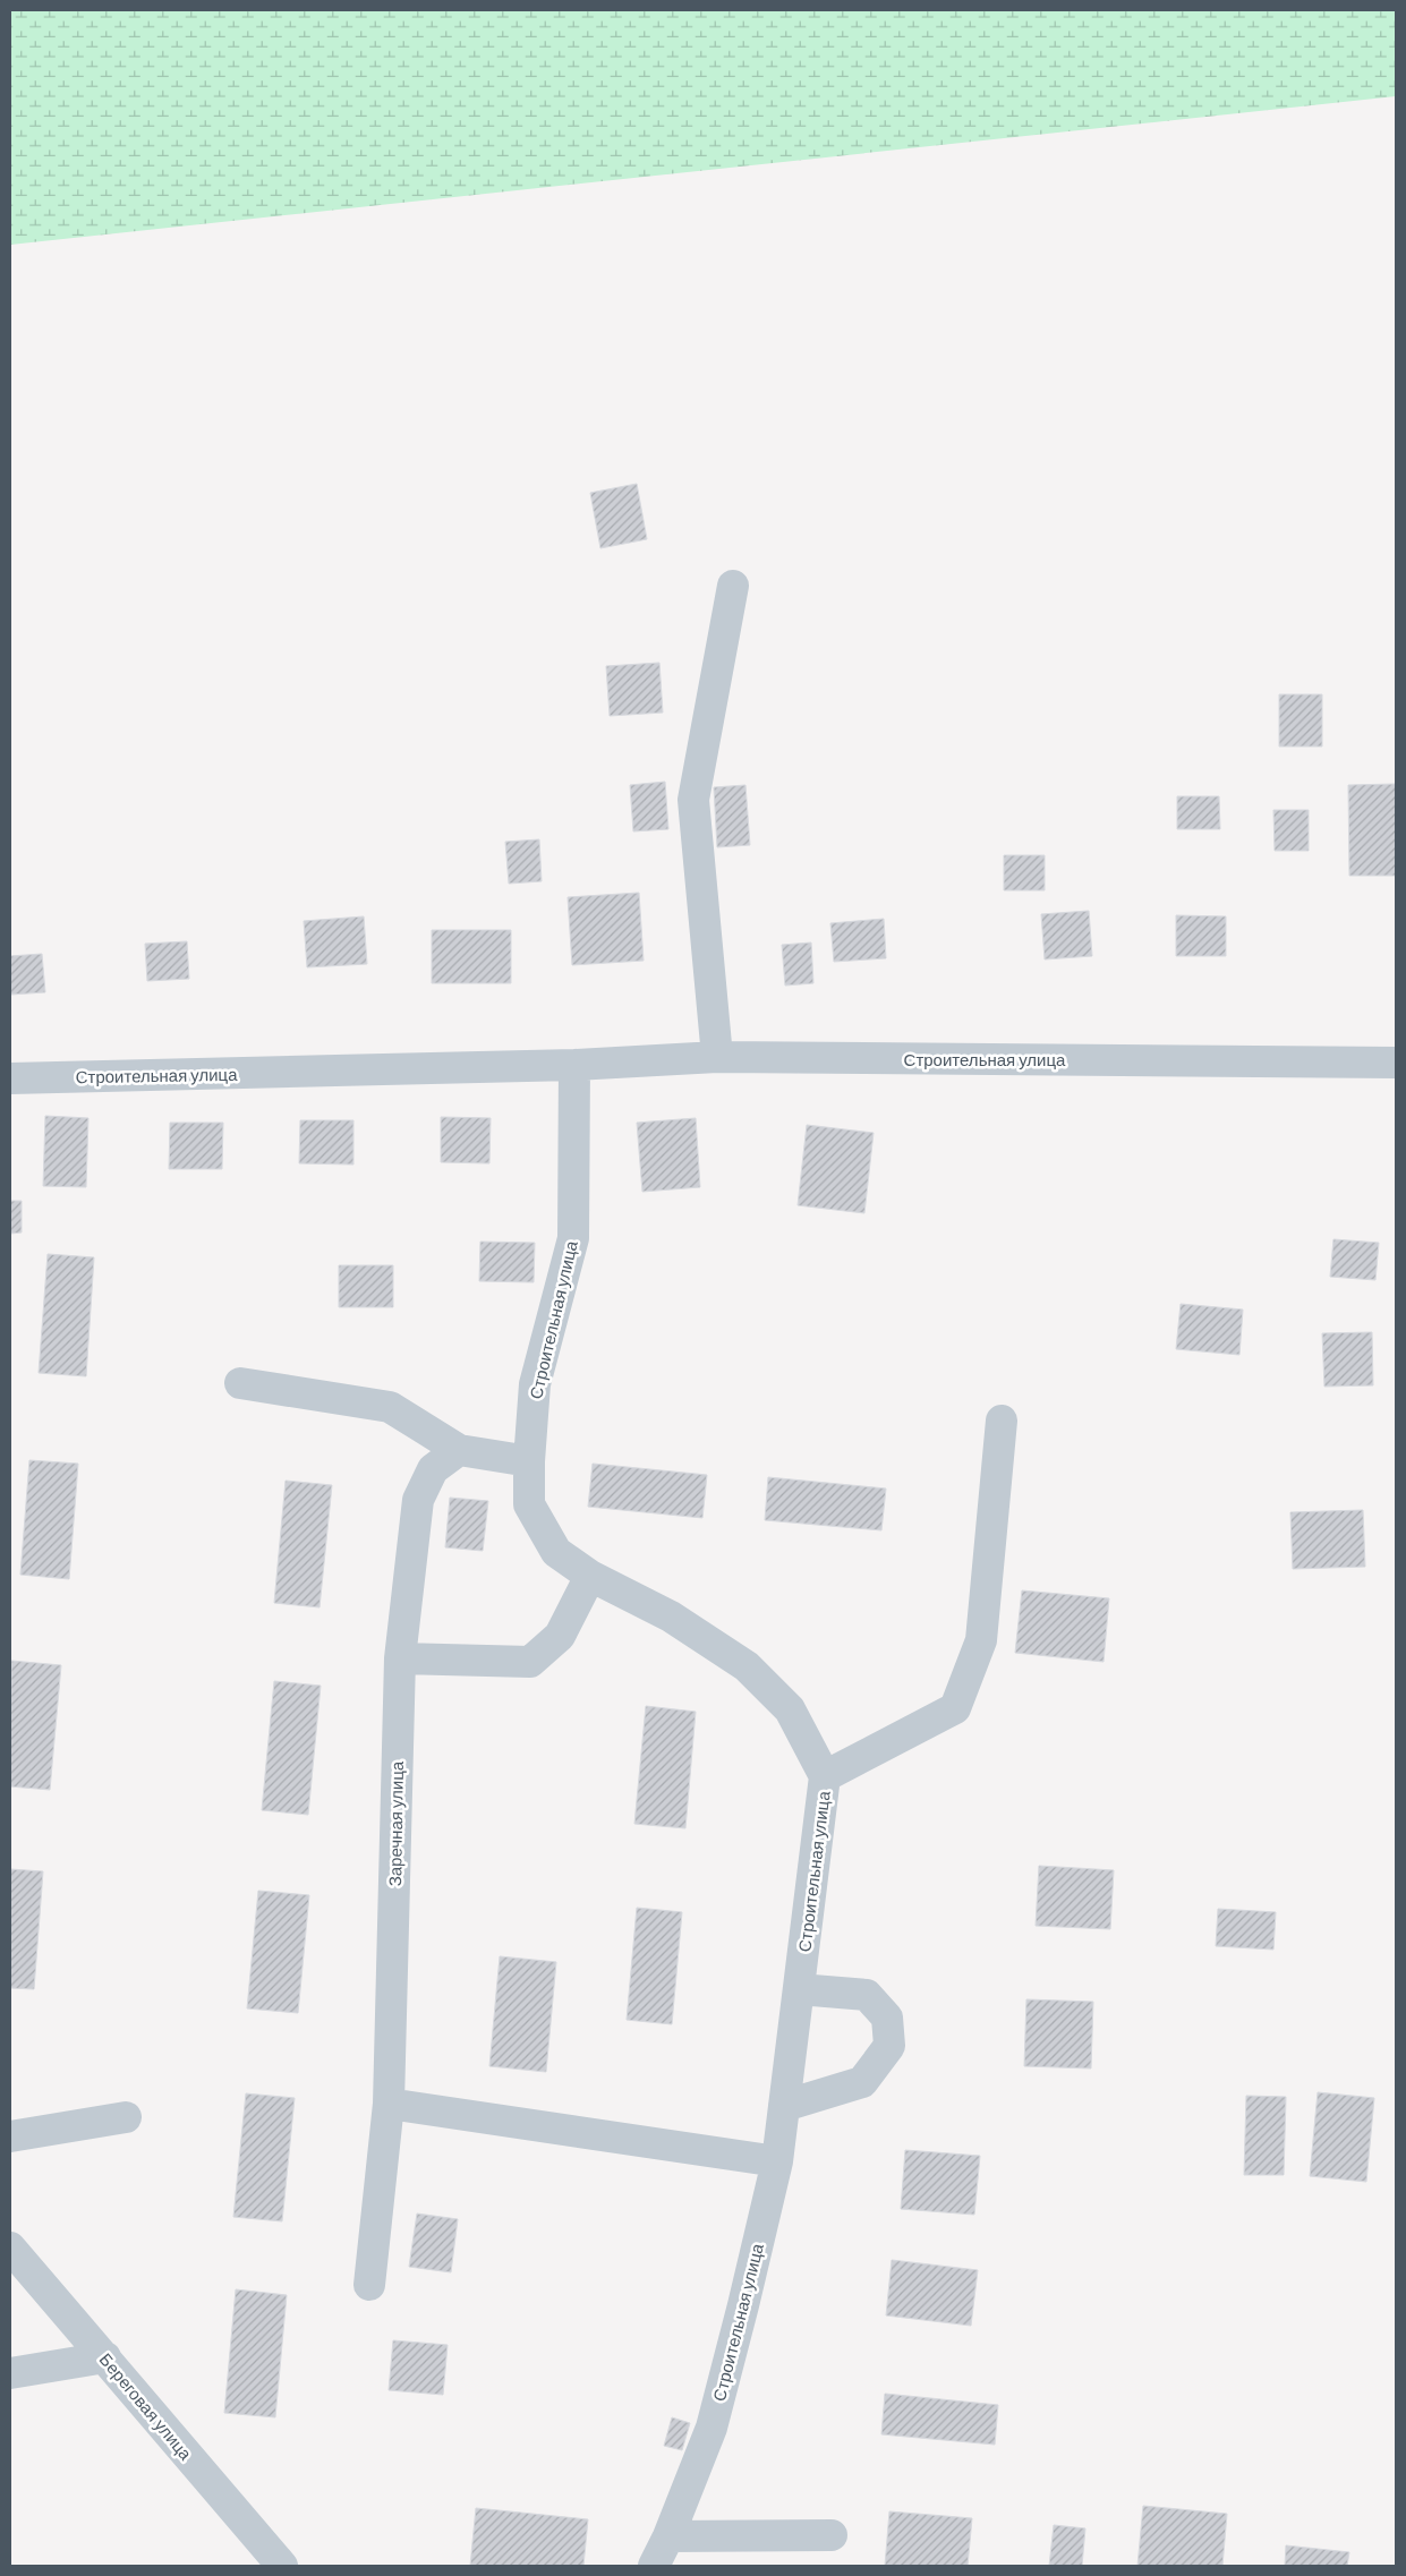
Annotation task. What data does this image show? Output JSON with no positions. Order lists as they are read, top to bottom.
{
  "streets": {
    "street": ["Строительная улица", "Заречная улица", "Береговая улица"]
  }
}
